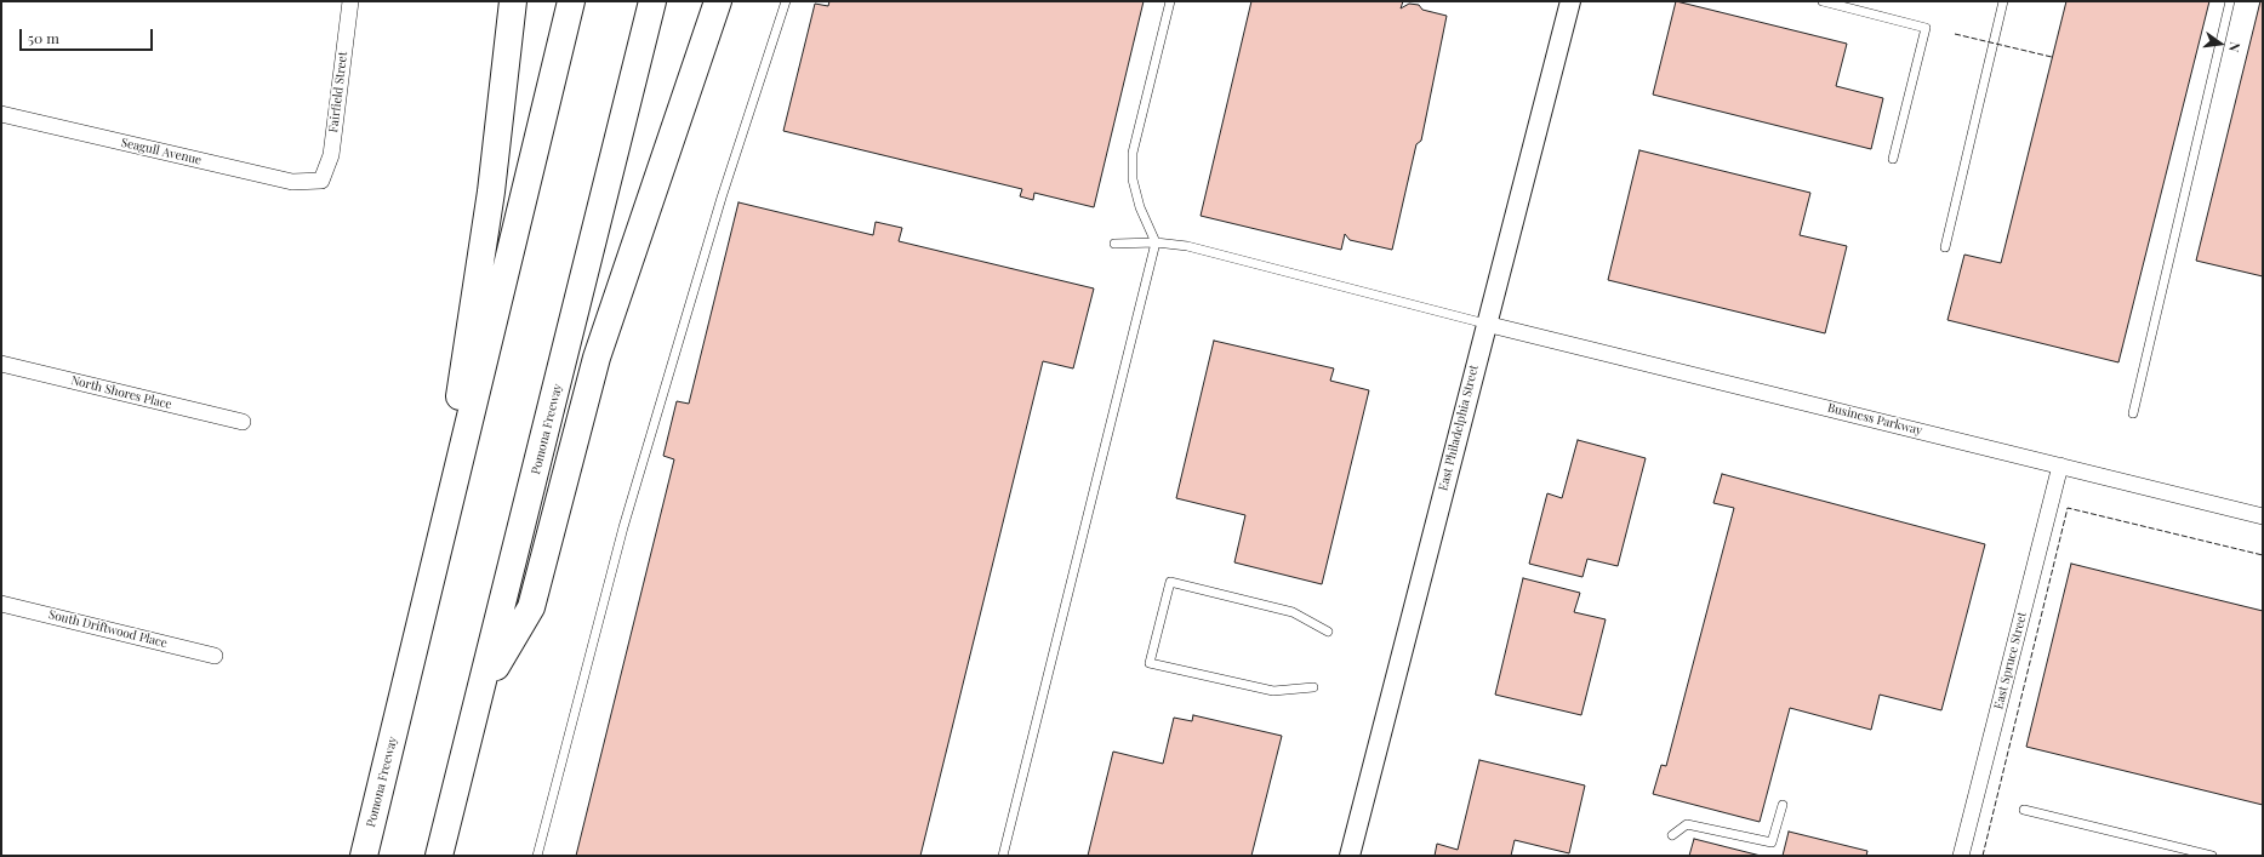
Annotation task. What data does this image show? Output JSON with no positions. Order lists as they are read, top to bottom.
{
  "streets": {
    "highway": ["Pomona Freeway"],
    "street": [
      "Fairfield Street",
      "Seagull Avenue",
      "North Shores Place",
      "Business Parkway",
      "East Philadelphia Street",
      "South Driftwood Place",
      "East Spruce Street"
    ]
  },
  "crossings": [
    ["Fairfield Street", "Seagull Avenue"],
    ["Business Parkway", "East Philadelphia Street"],
    ["Business Parkway", "East Spruce Street"]
  ],
  "scale_bar": "50 m",
  "north": "right"
}
